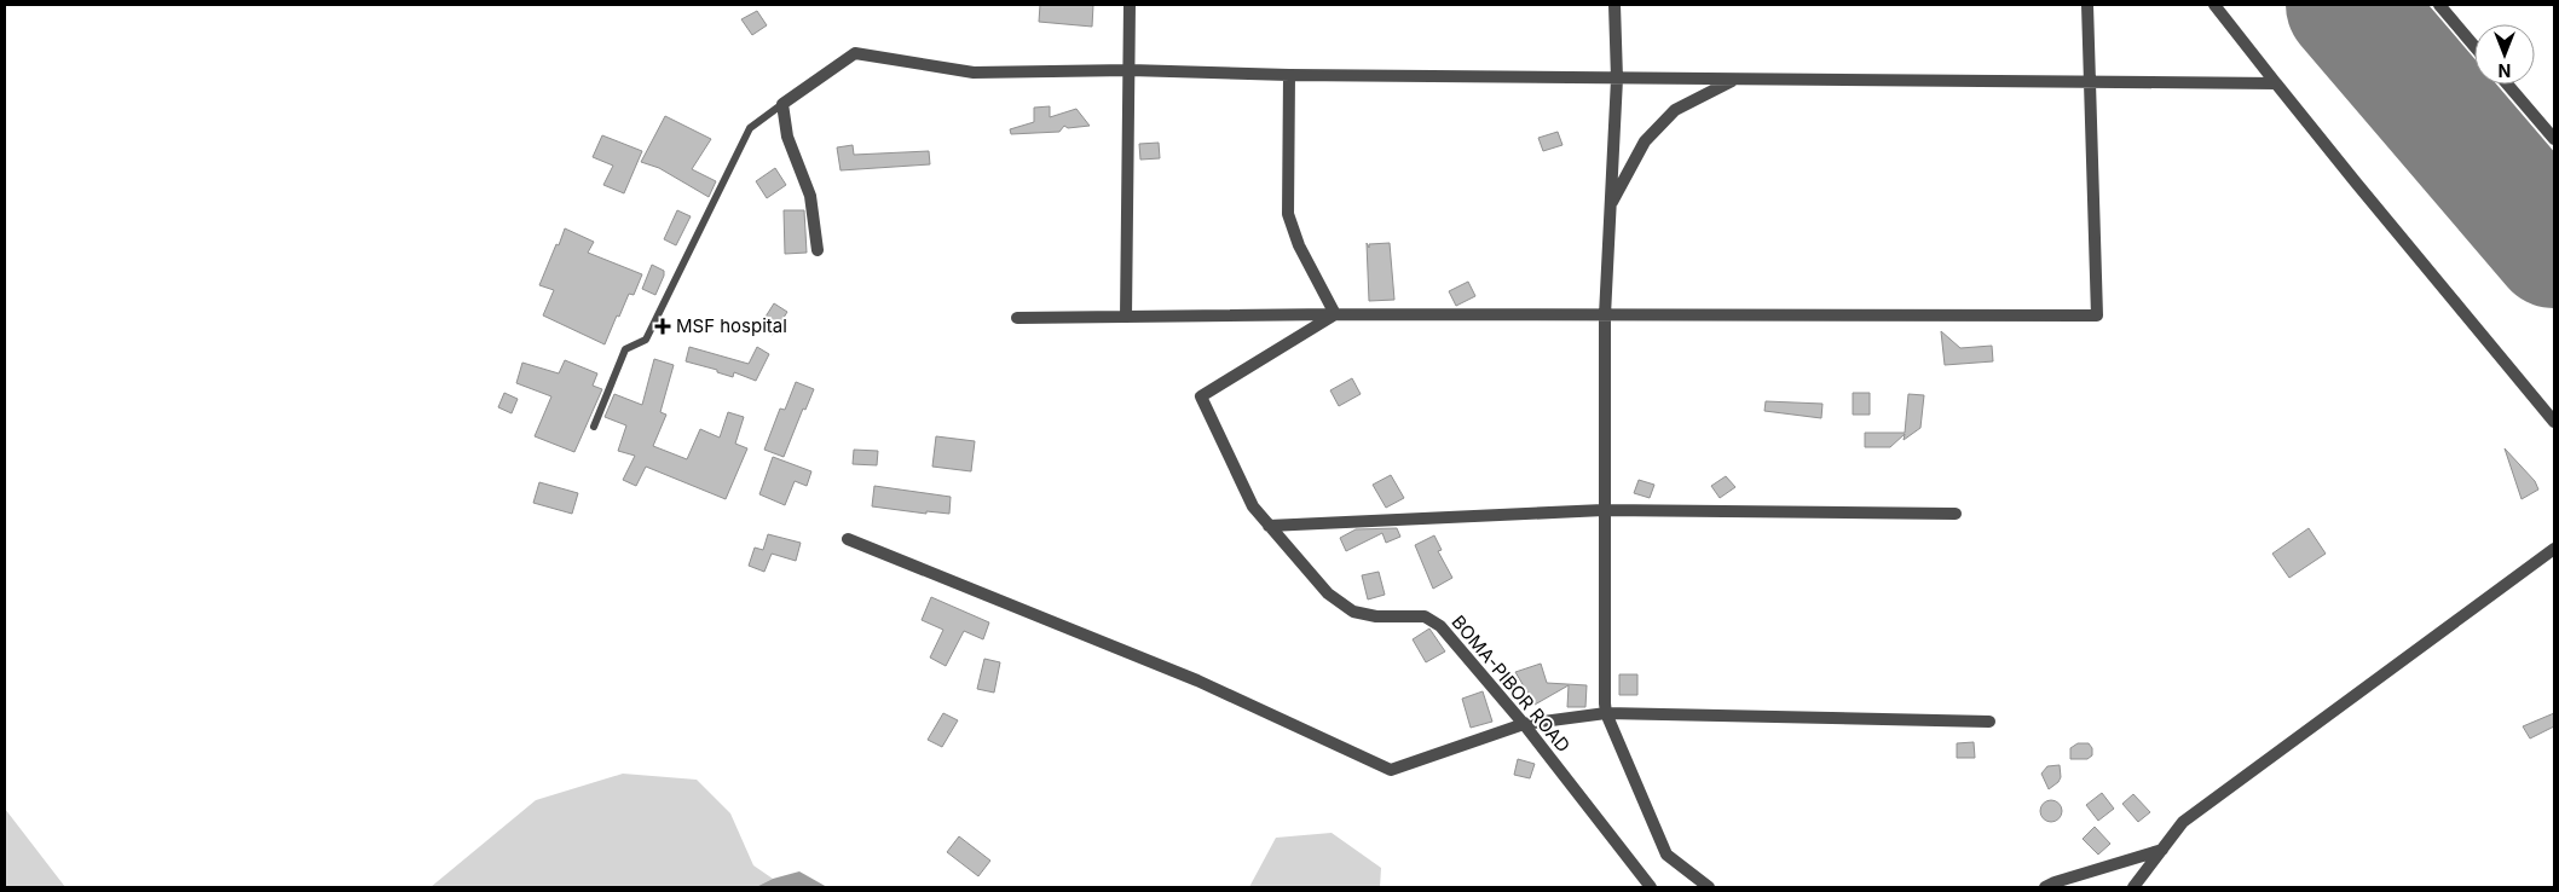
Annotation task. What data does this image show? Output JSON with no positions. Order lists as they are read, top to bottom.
{
  "streets": {
    "street": ["BOMA-PIBOR ROAD"]
  },
  "places": {
    "health": ["MSF hospital"]
  },
  "north": "bottom"
}
